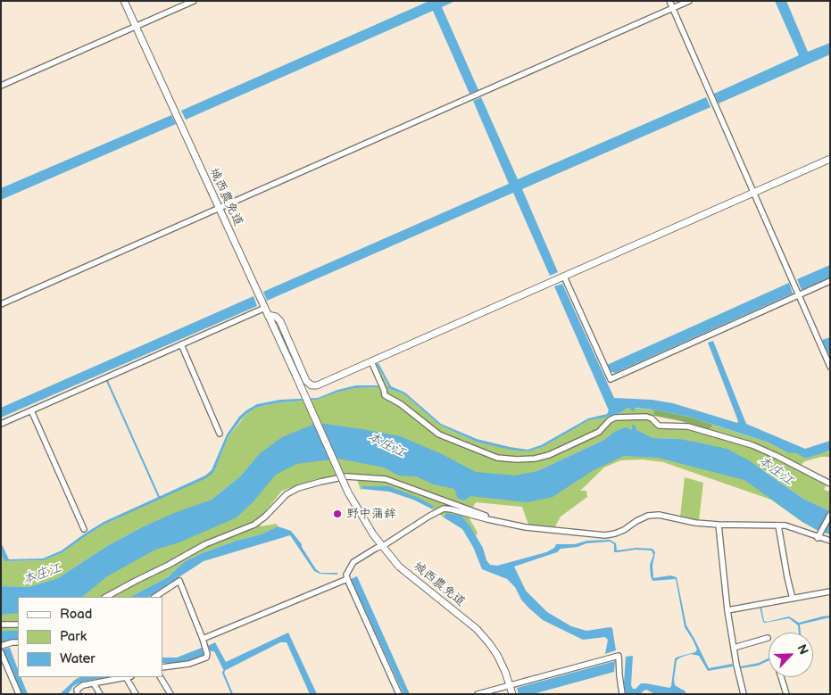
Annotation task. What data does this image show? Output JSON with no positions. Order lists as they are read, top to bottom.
{
  "streets": {
    "street": ["城西農免道"]
  },
  "water": ["本庄江"],
  "places": ["野中蒲鉾"],
  "legend": ["Road", "Park", "Water"],
  "north": "top right"
}
